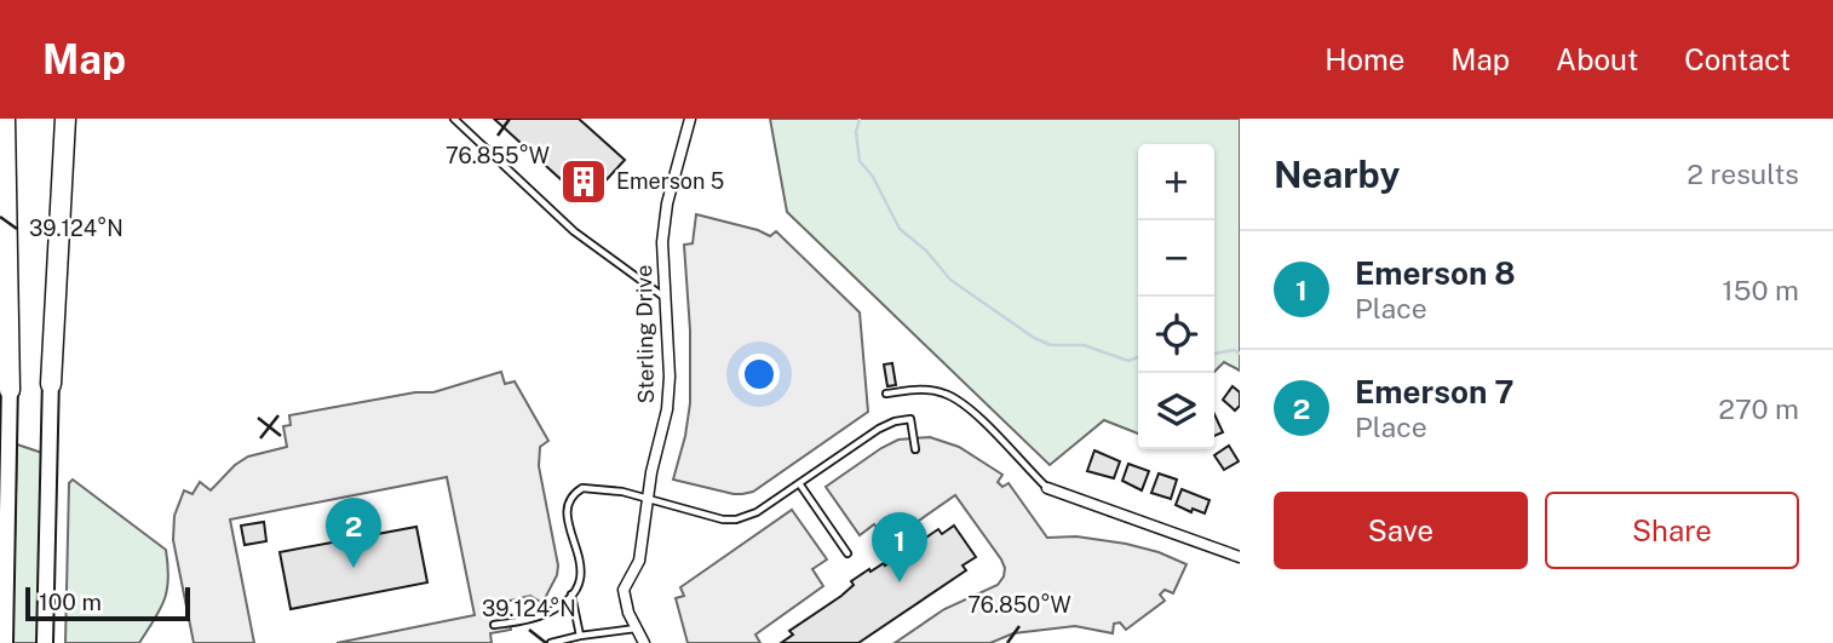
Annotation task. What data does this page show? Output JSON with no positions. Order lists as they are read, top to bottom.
{
  "streets": {
    "street": ["Sterling Drive"]
  },
  "places": {
    "building": ["Emerson 5"]
  },
  "scale_bar": "100 m",
  "page": {
    "header": "Map",
    "nav": [
      "Home",
      "Map",
      "About",
      "Contact"
    ],
    "heading": ["Nearby", "2 results"],
    "map_buttons": ["+", "−"],
    "list": [
      {
        "mark": "1",
        "name": "Emerson 8",
        "note": "Place",
        "value": "150 m"
      },
      {
        "mark": "2",
        "name": "Emerson 7",
        "note": "Place",
        "value": "270 m"
      }
    ],
    "buttons": ["Save", "Share"],
    "pins": ["2", "1"],
    "scale": "100 m"
  },
  "coordinates": ["76.855°W", "39.124°N", "76.850°W"]
}
